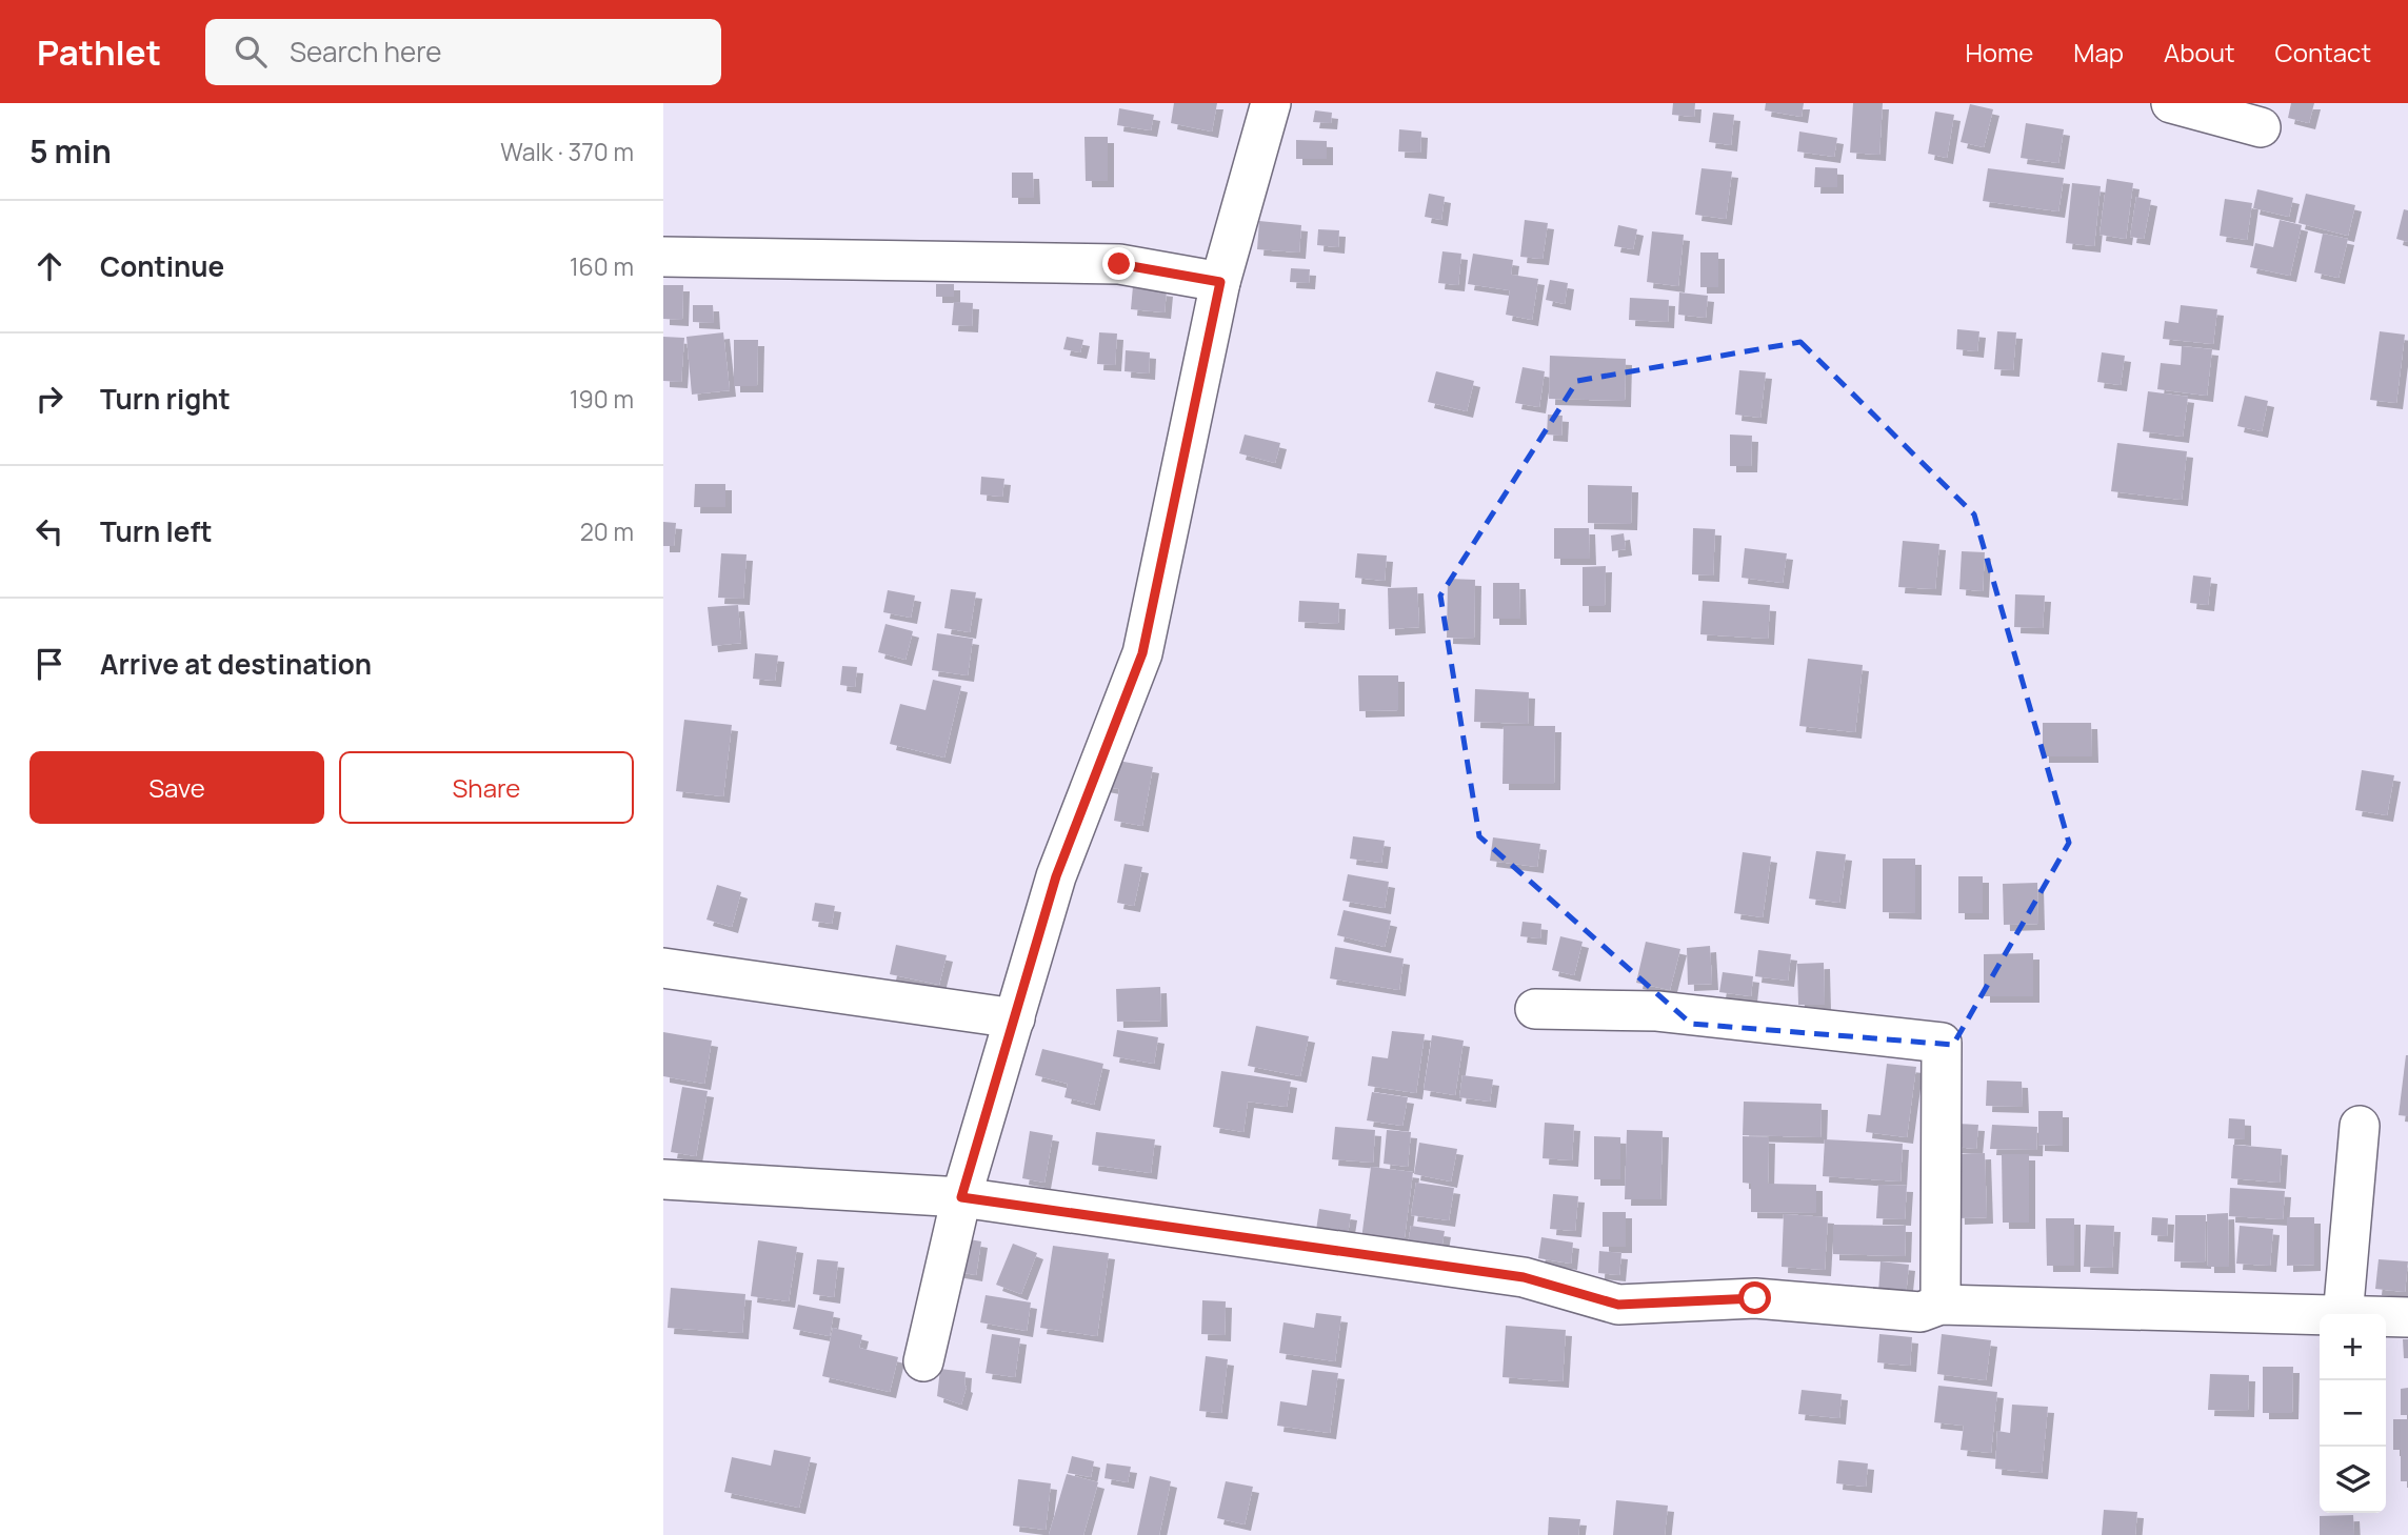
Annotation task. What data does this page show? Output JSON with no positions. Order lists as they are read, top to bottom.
{
  "page": {
    "header": "Pathlet",
    "search": "Search here",
    "nav": [
      "Home",
      "Map",
      "About",
      "Contact"
    ],
    "heading": ["5 min", "Walk · 370 m"],
    "list": [
      ["Continue", "160 m"],
      ["Turn right", "190 m"],
      ["Turn left", "20 m"],
      "Arrive at destination"
    ],
    "buttons": ["Save", "Share"],
    "map_buttons": ["+", "−"]
  }
}
